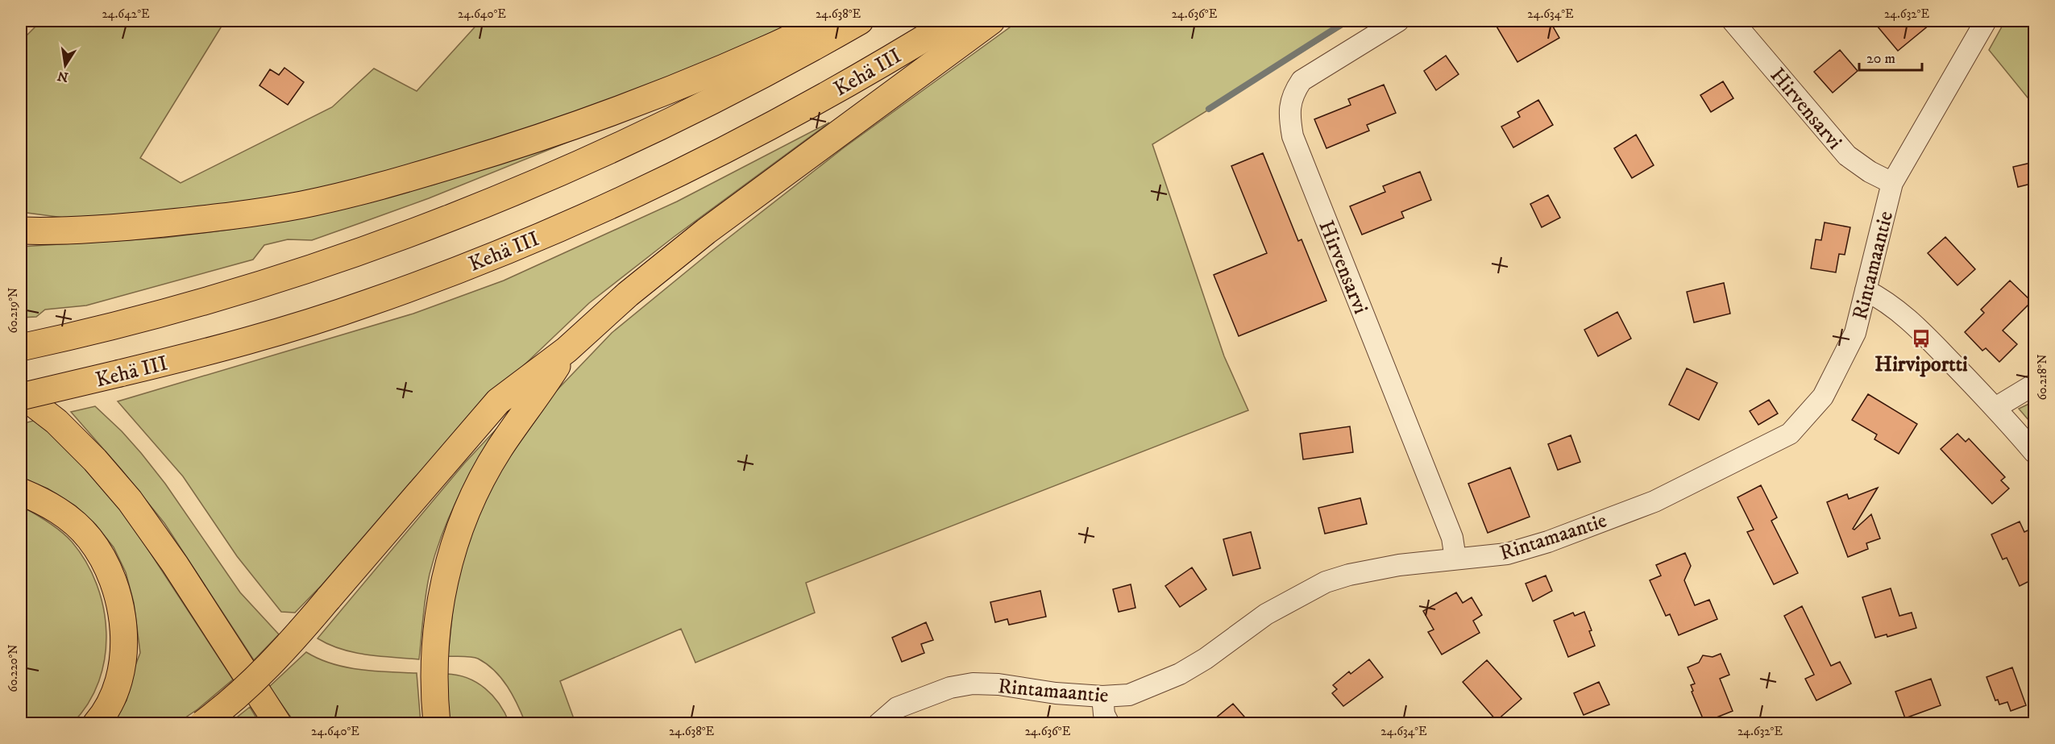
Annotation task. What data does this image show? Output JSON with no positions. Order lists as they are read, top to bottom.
{
  "streets": {
    "highway": ["Kehä III"],
    "street": ["Hirvensarvi", "Rintamaantie"]
  },
  "crossings": [
    ["Hirvensarvi", "Rintamaantie"]
  ],
  "places": {
    "bus stop": ["Hirviportti"]
  },
  "scale_bar": "20 m",
  "north": "bottom",
  "coordinates": [
    "24.642°E",
    "24.640°E",
    "24.638°E",
    "24.636°E",
    "24.634°E",
    "24.632°E",
    "60.219°N",
    "60.218°N",
    "60.220°N"
  ]
}
